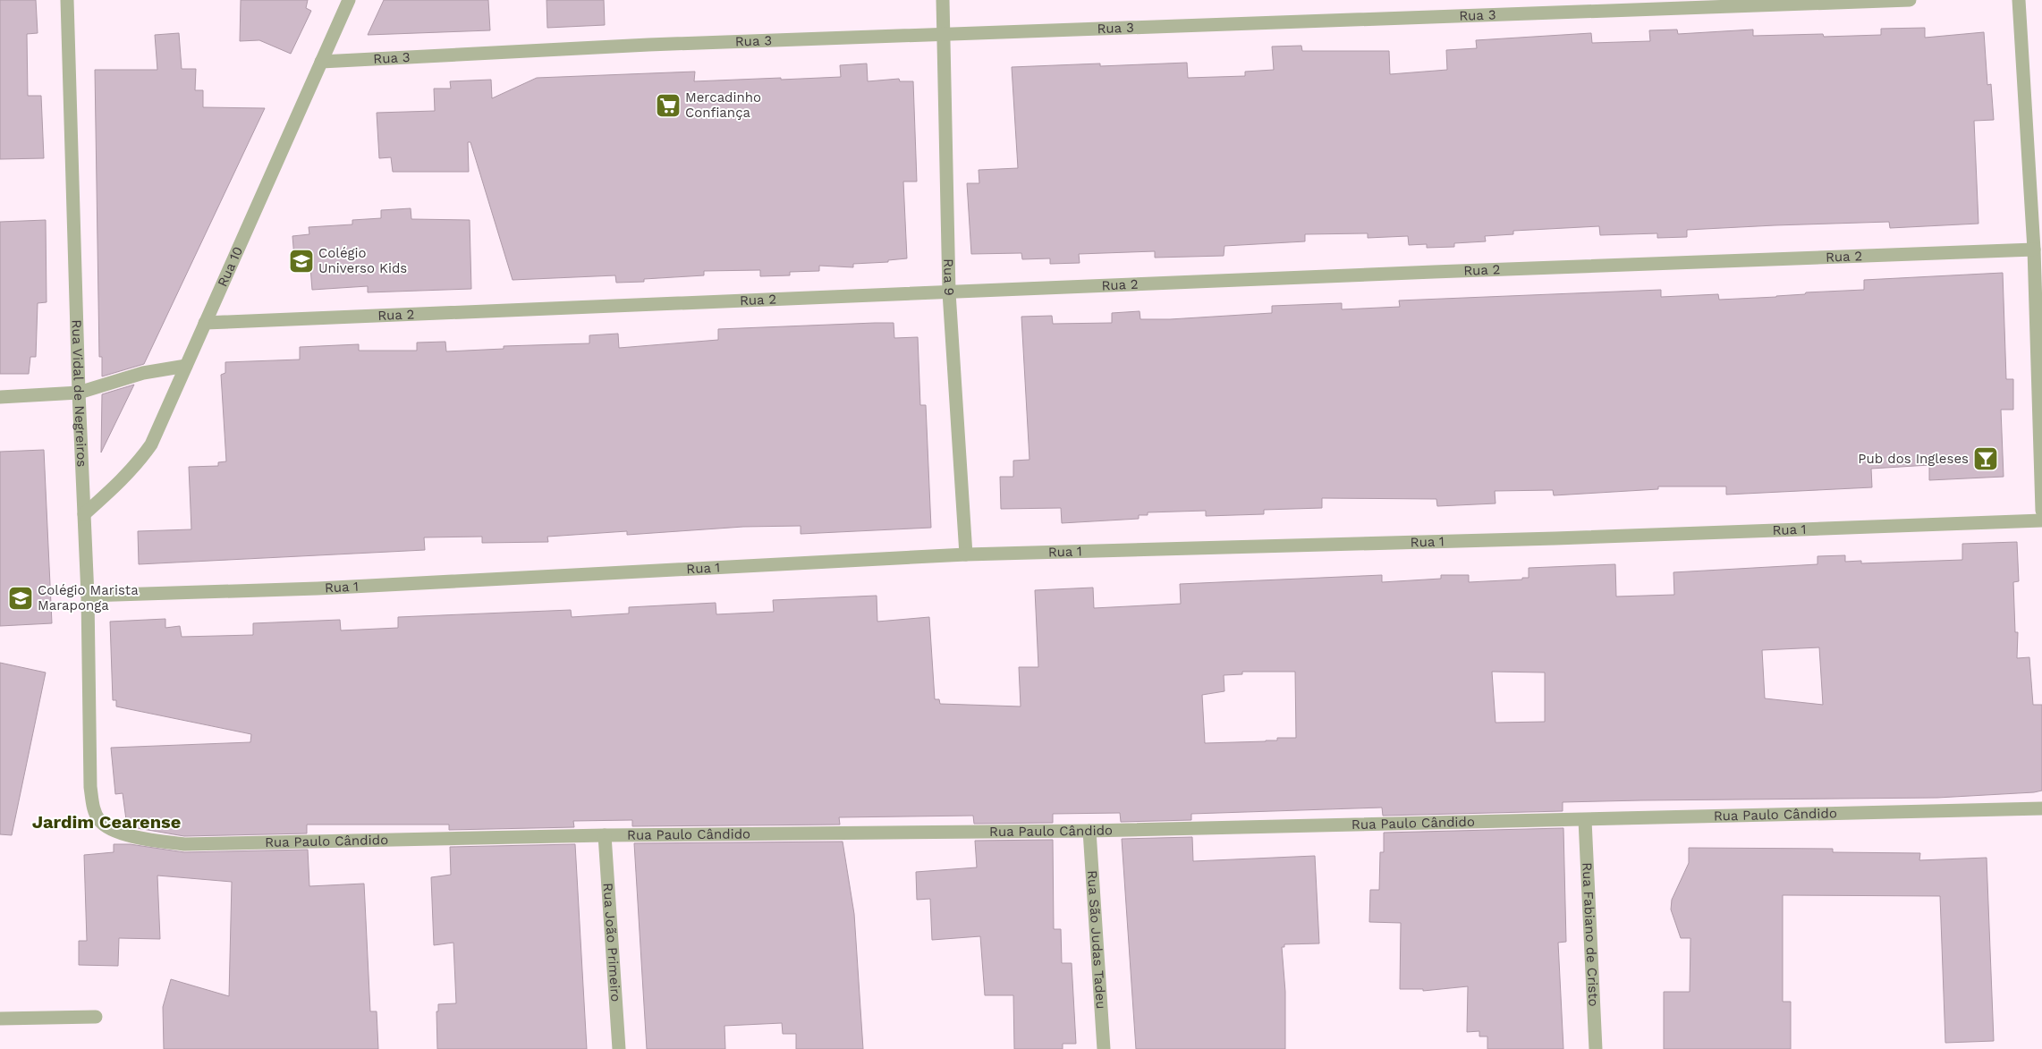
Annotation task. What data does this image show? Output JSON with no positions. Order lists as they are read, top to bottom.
{
  "streets": {
    "street": [
      "Rua 3",
      "Rua 2",
      "Rua 10",
      "Rua 9",
      "Rua Vidal de Negreiros",
      "Rua 1",
      "Rua Paulo Cândido",
      "Rua Fabiano de Cristo",
      "Rua São Judas Tadeu",
      "Rua João Primeiro"
    ]
  },
  "crossings": [
    ["Rua 3", "Rua 10"],
    ["Rua 3", "Rua 9"],
    ["Rua 2", "Rua 10"],
    ["Rua 2", "Rua 9"],
    ["Rua 10", "Rua Vidal de Negreiros"],
    ["Rua 9", "Rua 1"],
    ["Rua Vidal de Negreiros", "Rua 1"],
    ["Rua Vidal de Negreiros", "Rua Paulo Cândido"],
    ["Rua Paulo Cândido", "Rua Fabiano de Cristo"],
    ["Rua Paulo Cândido", "Rua São Judas Tadeu"],
    ["Rua Paulo Cândido", "Rua João Primeiro"]
  ],
  "districts": ["Jardim Cearense"],
  "places": {
    "supermarket": ["Mercadinho Confiança"],
    "school or university": ["Colégio Universo Kids", "Colégio Marista Maraponga"],
    "bar": ["Pub dos Ingleses"]
  }
}
